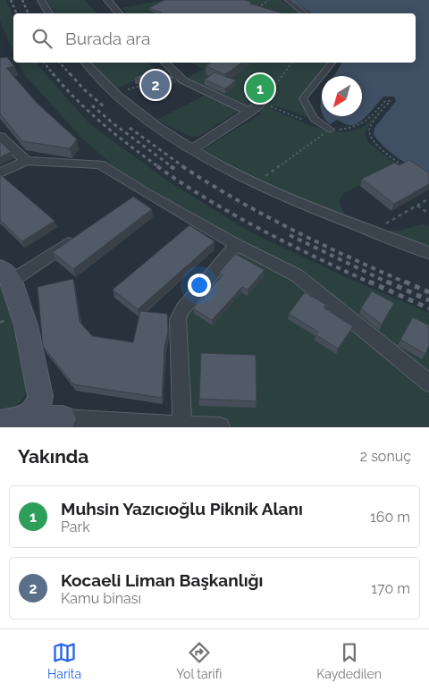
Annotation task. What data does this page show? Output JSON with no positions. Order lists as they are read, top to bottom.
{
  "north": "bottom left",
  "page": {
    "search": "Burada ara",
    "pins": ["2", "1"],
    "heading": ["Yakında", "2 sonuç"],
    "list": [
      {
        "mark": "1",
        "name": "Muhsin Yazıcıoğlu Piknik Alanı",
        "note": "Park",
        "value": "160 m"
      },
      {
        "mark": "2",
        "name": "Kocaeli Liman Başkanlığı",
        "note": "Kamu binası",
        "value": "170 m"
      }
    ],
    "nav": ["Harita", "Yol tarifi", "Kaydedilen"]
  }
}
